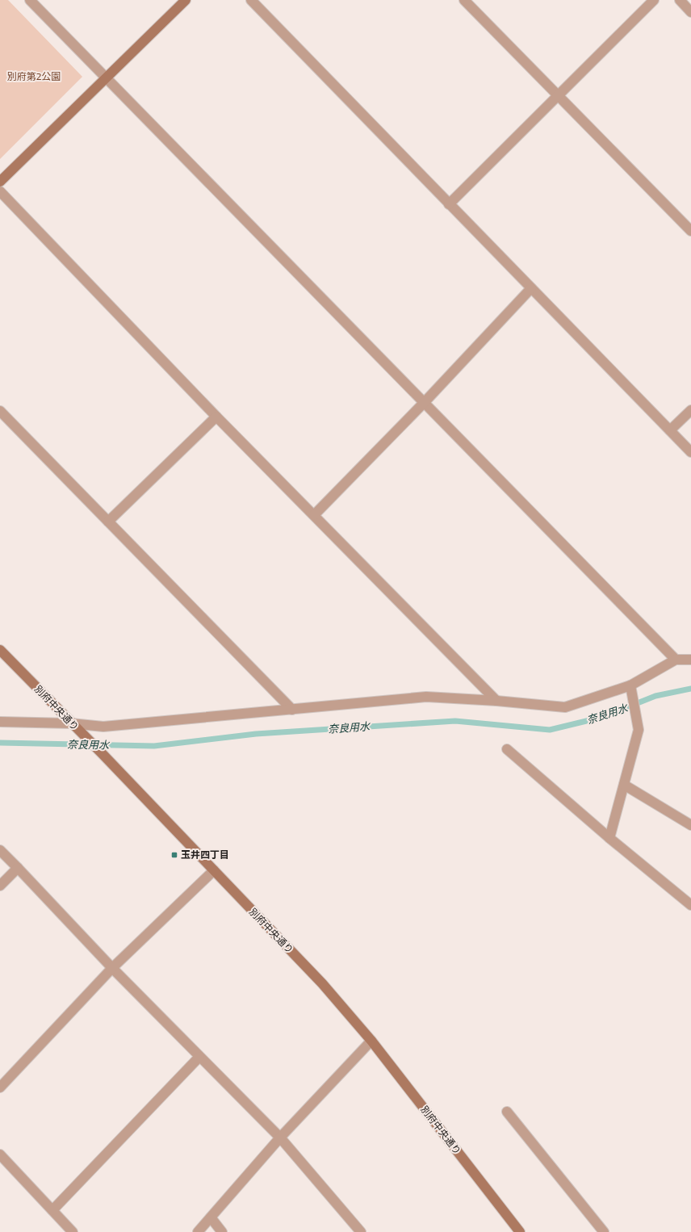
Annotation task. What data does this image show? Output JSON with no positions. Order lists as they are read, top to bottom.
{
  "streets": {
    "street": ["別府中央通り"]
  },
  "water": ["奈良用水"],
  "parks": ["別府第2公園"],
  "places": {
    "transit": ["玉井四丁目"]
  }
}
